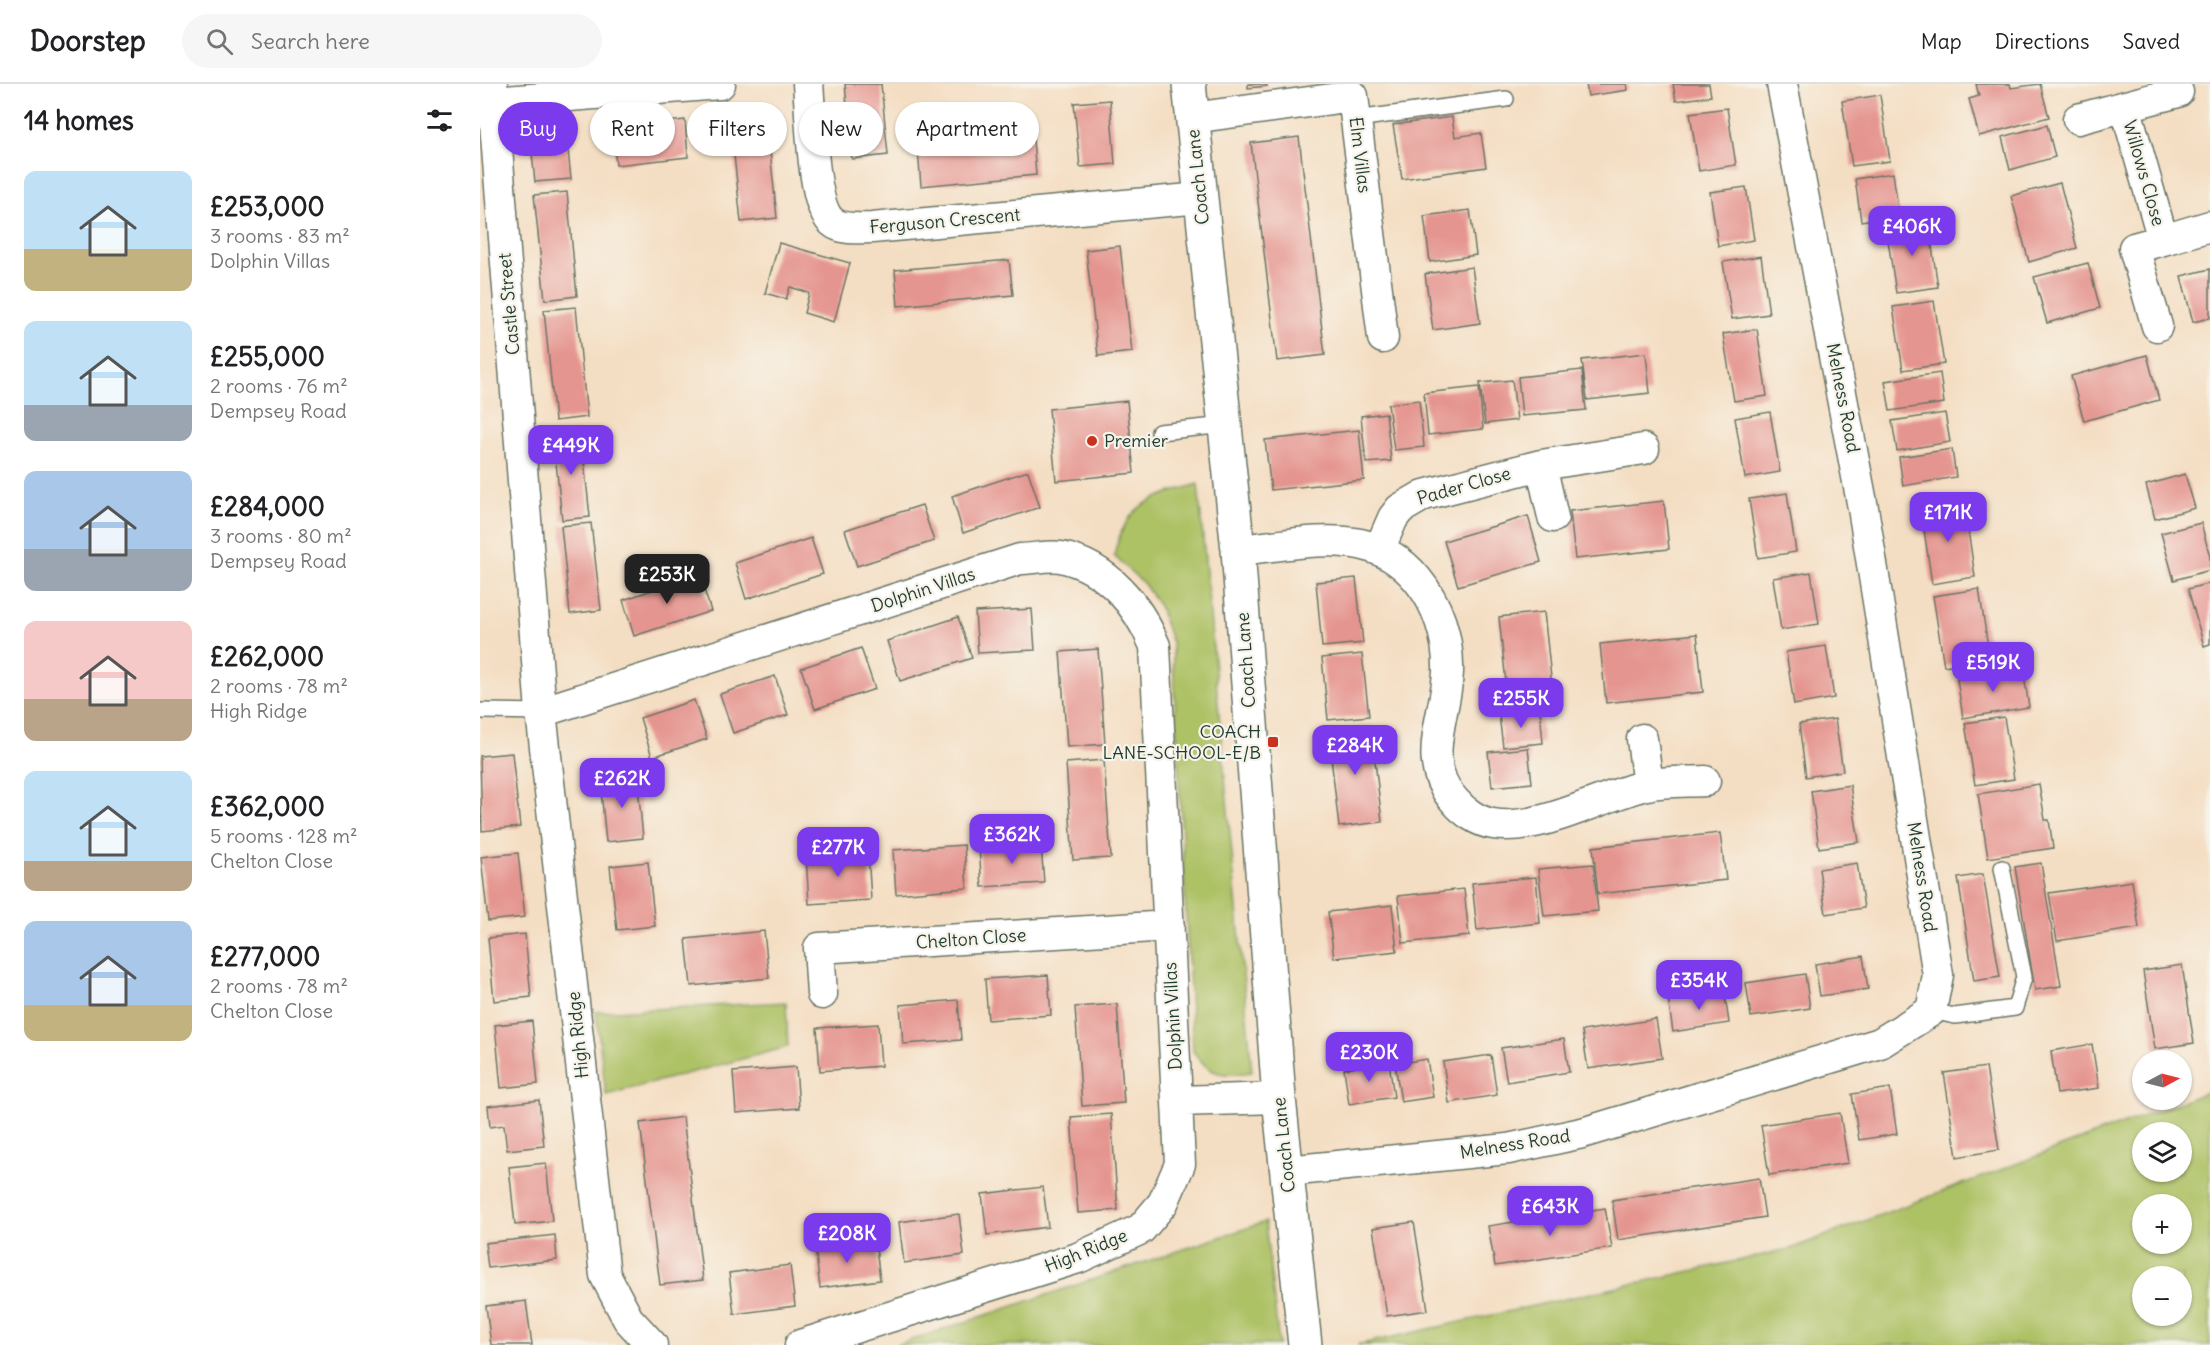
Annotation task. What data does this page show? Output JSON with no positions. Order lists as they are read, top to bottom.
{
  "streets": {
    "street": [
      "Elm Villas",
      "Willows Close",
      "Coach Lane",
      "Ferguson Crescent",
      "Castle Street",
      "Melness Road",
      "Pader Close",
      "Dolphin Villas",
      "Chelton Close",
      "High Ridge"
    ]
  },
  "crossings": [
    ["Elm Villas", "Coach Lane"],
    ["Coach Lane", "Ferguson Crescent"],
    ["Coach Lane", "Melness Road"],
    ["Castle Street", "Dolphin Villas"],
    ["Castle Street", "High Ridge"],
    ["Dolphin Villas", "Chelton Close"],
    ["Dolphin Villas", "High Ridge"]
  ],
  "places": {
    "other": ["Premier"],
    "transit": ["COACH LANE-SCHOOL-E/B"]
  },
  "north": "right",
  "page": {
    "header": "Doorstep",
    "search": "Search here",
    "nav": ["Map", "Directions", "Saved"],
    "heading": "14 homes",
    "chip": [
      "Buy",
      "Rent",
      "Filters",
      "New",
      "Apartment"
    ],
    "list": [
      {
        "name": "£253,000",
        "note": "3 rooms · 83 m² · Dolphin Villas"
      },
      {
        "name": "£255,000",
        "note": "2 rooms · 76 m² · Dempsey Road"
      },
      {
        "name": "£284,000",
        "note": "3 rooms · 80 m² · Dempsey Road"
      },
      {
        "name": "£262,000",
        "note": "2 rooms · 78 m² · High Ridge"
      },
      {
        "name": "£362,000",
        "note": "5 rooms · 128 m² · Chelton Close"
      },
      {
        "name": "£277,000",
        "note": "2 rooms · 78 m² · Chelton Close"
      }
    ],
    "price": [
      "£406K",
      "£449K",
      "£171K",
      "£253K",
      "£519K",
      "£255K",
      "£284K",
      "£262K",
      "£362K",
      "£277K",
      "£354K",
      "£230K",
      "£643K",
      "£208K"
    ],
    "map_buttons": ["+", "−"]
  }
}
